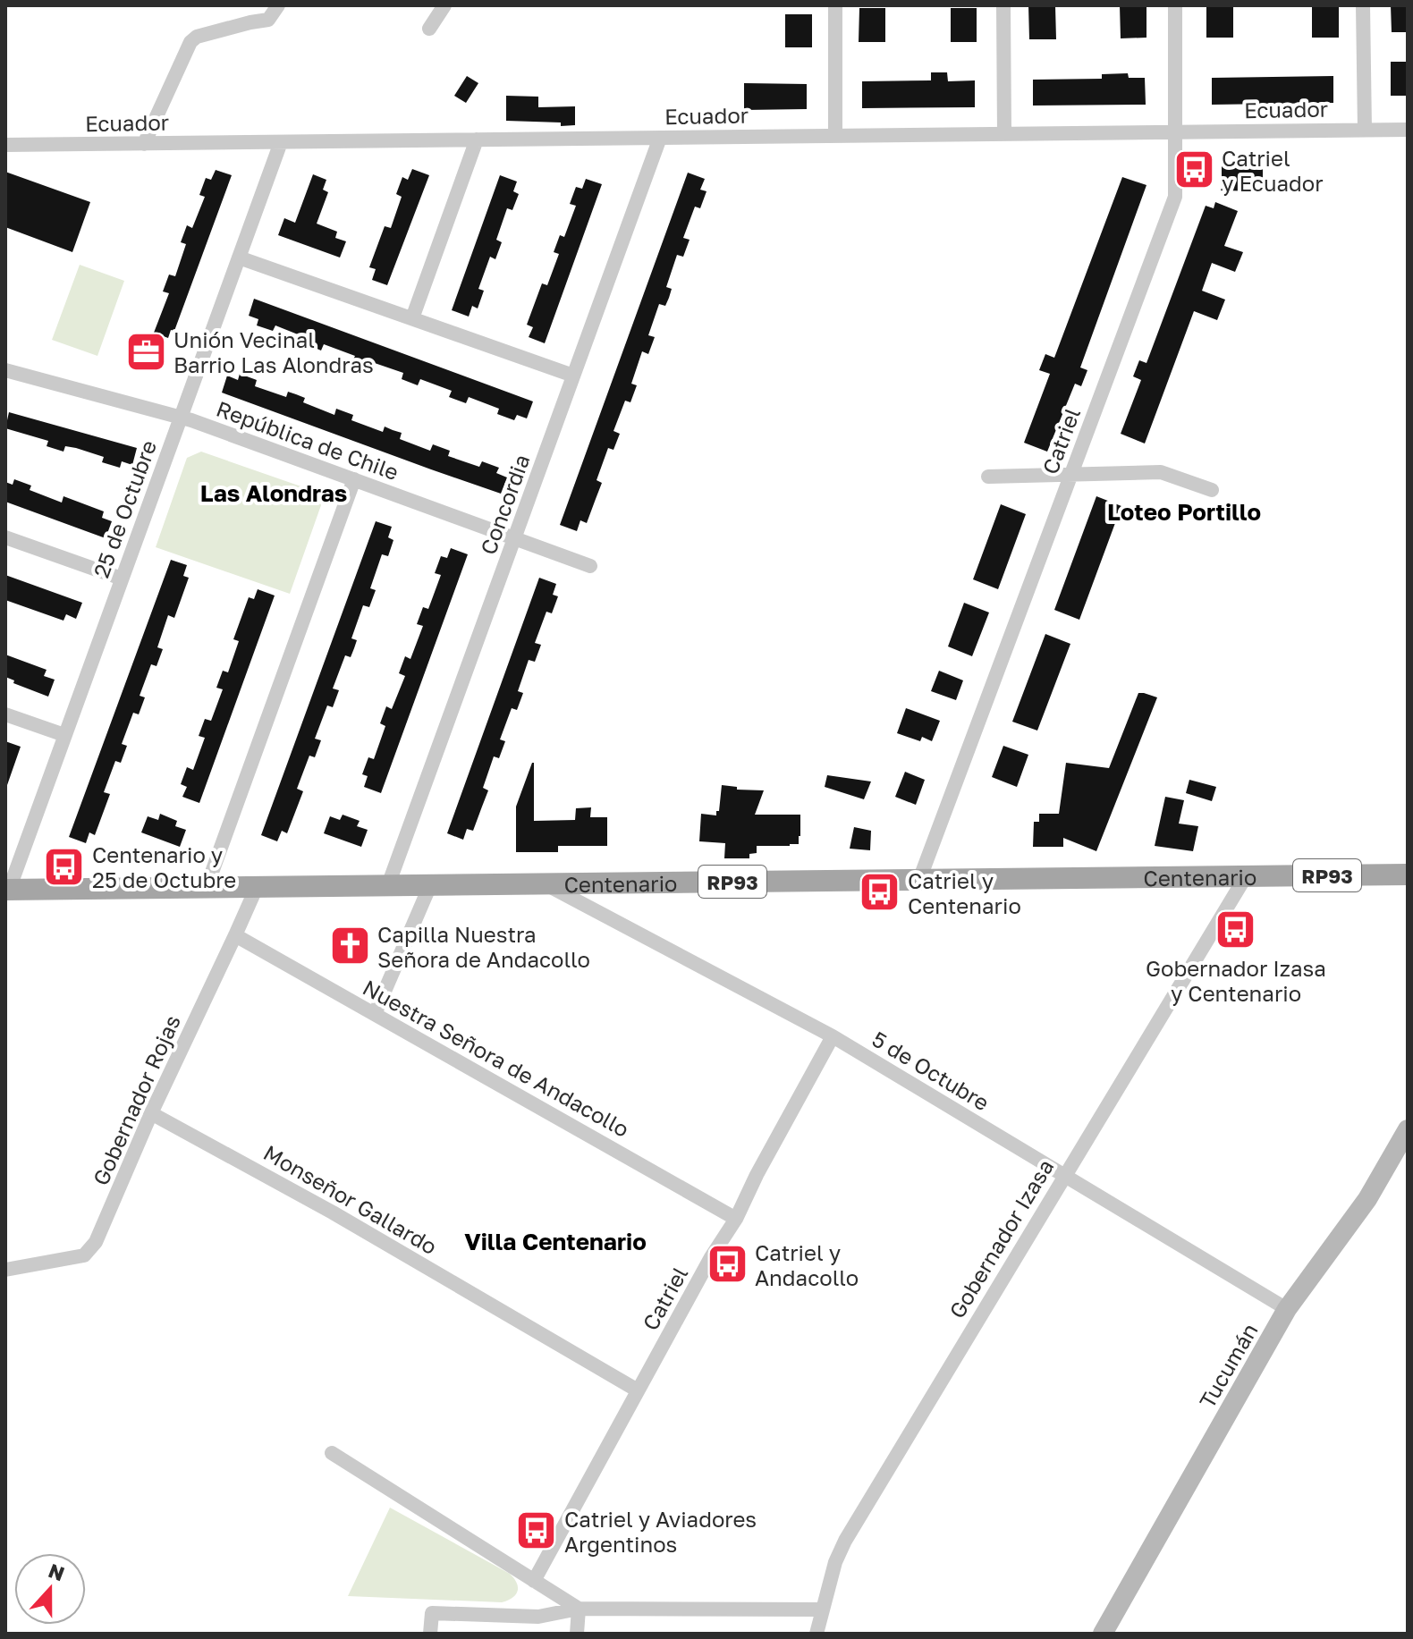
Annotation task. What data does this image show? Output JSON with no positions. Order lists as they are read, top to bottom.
{
  "streets": {
    "main road": ["RP93", "Centenario", "Tucumán"],
    "street": [
      "Ecuador",
      "República de Chile",
      "Catriel",
      "Concordia",
      "25 de Octubre",
      "Nuestra Señora de Andacollo",
      "5 de Octubre",
      "Gobernador Rojas",
      "Monseñor Gallardo",
      "Gobernador Izasa"
    ]
  },
  "crossings": [
    ["Ecuador", "Catriel"],
    ["Ecuador", "Concordia"],
    ["Ecuador", "25 de Octubre"],
    ["República de Chile", "Concordia"],
    ["República de Chile", "25 de Octubre"],
    ["Catriel", "Centenario"],
    ["Catriel", "Nuestra Señora de Andacollo"],
    ["Catriel", "5 de Octubre"],
    ["Catriel", "Monseñor Gallardo"],
    ["Concordia", "Centenario"],
    ["25 de Octubre", "Centenario"],
    ["Centenario", "5 de Octubre"],
    ["Centenario", "Gobernador Rojas"],
    ["Centenario", "Gobernador Izasa"],
    ["Nuestra Señora de Andacollo", "Gobernador Rojas"],
    ["5 de Octubre", "Gobernador Izasa"],
    ["5 de Octubre", "Tucumán"],
    ["Gobernador Rojas", "Monseñor Gallardo"]
  ],
  "districts": ["Las Alondras", "Loteo Portillo", "Villa Centenario"],
  "places": {
    "bus stop": [
      "Catriel y Ecuador",
      "Centenario y 25 de Octubre",
      "Catriel y Centenario",
      "Gobernador Izasa y Centenario",
      "Catriel y Andacollo",
      "Catriel y Aviadores Argentinos"
    ],
    "office": ["Unión Vecinal Barrio Las Alondras"],
    "church": ["Capilla Nuestra Señora de Andacollo"]
  },
  "north": "top"
}
